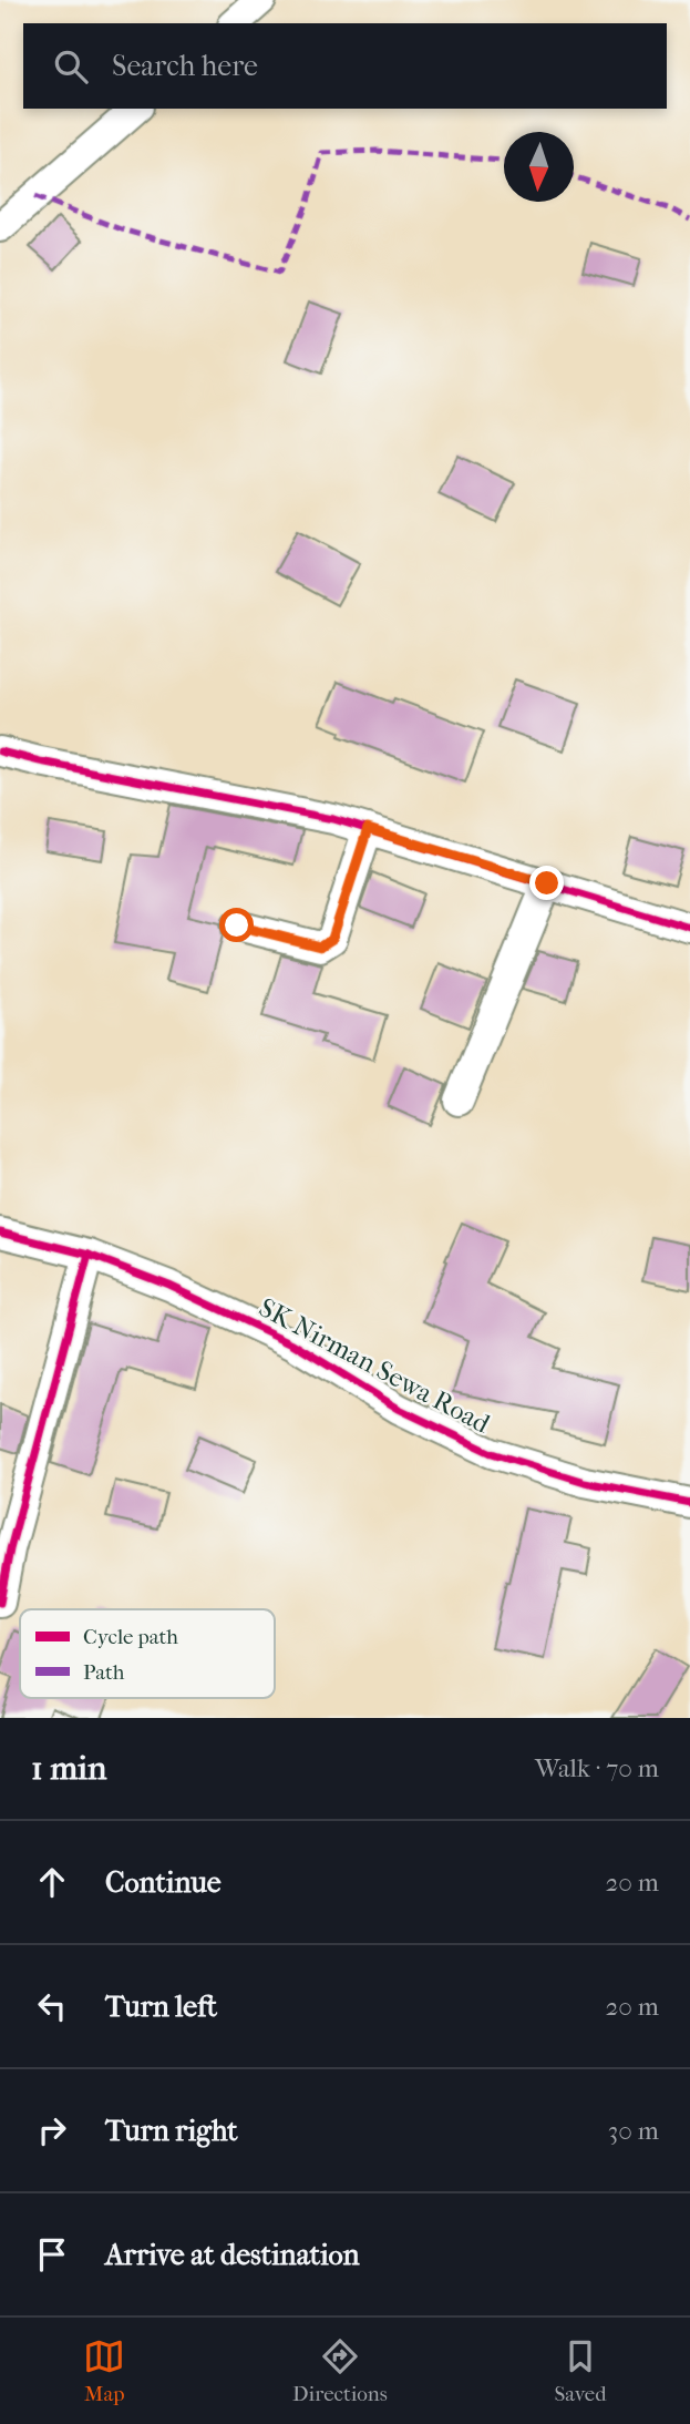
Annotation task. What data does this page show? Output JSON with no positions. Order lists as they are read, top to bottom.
{
  "streets": {
    "street": ["SK Nirman Sewa Road"]
  },
  "legend": ["Cycle path", "Path"],
  "north": "bottom",
  "page": {
    "search": "Search here",
    "heading": ["1 min", "Walk · 70 m"],
    "list": [
      ["Continue", "20 m"],
      ["Turn left", "20 m"],
      ["Turn right", "30 m"],
      "Arrive at destination"
    ],
    "nav": ["Map", "Directions", "Saved"]
  }
}
